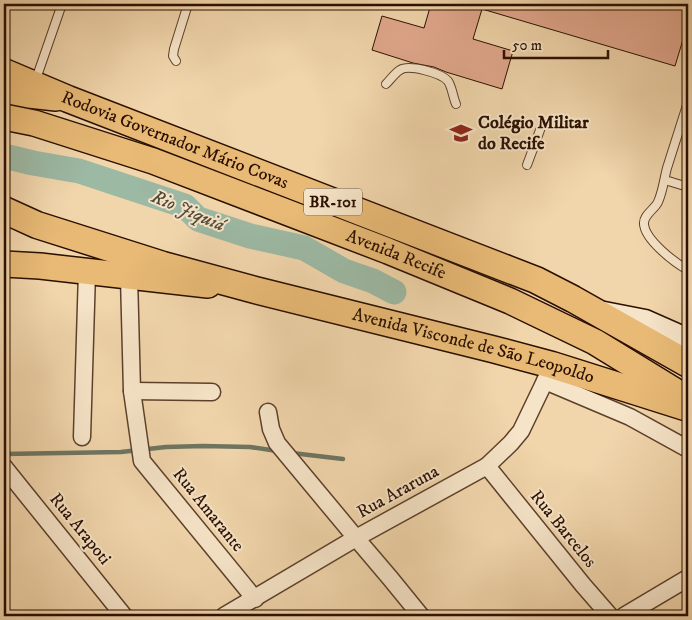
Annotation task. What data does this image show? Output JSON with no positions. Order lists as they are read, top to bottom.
{
  "streets": {
    "highway": ["Rodovia Governador Mário Covas", "BR-101", "Avenida Visconde de São Leopoldo"],
    "main road": ["Avenida Recife"],
    "street": [
      "Rua Araruna",
      "Rua Amarante",
      "Rua Arapoti",
      "Rua Barcelos"
    ]
  },
  "crossings": [
    ["Rodovia Governador Mário Covas", "BR-101"],
    ["Avenida Visconde de São Leopoldo", "Rua Araruna"],
    ["Avenida Visconde de São Leopoldo", "Rua Amarante"],
    ["Rua Araruna", "Rua Amarante"],
    ["Rua Araruna", "Rua Barcelos"]
  ],
  "water": ["Rio Jiquiá"],
  "places": {
    "school or university": ["Colégio Militar do Recife"]
  },
  "scale_bar": "50 m"
}
